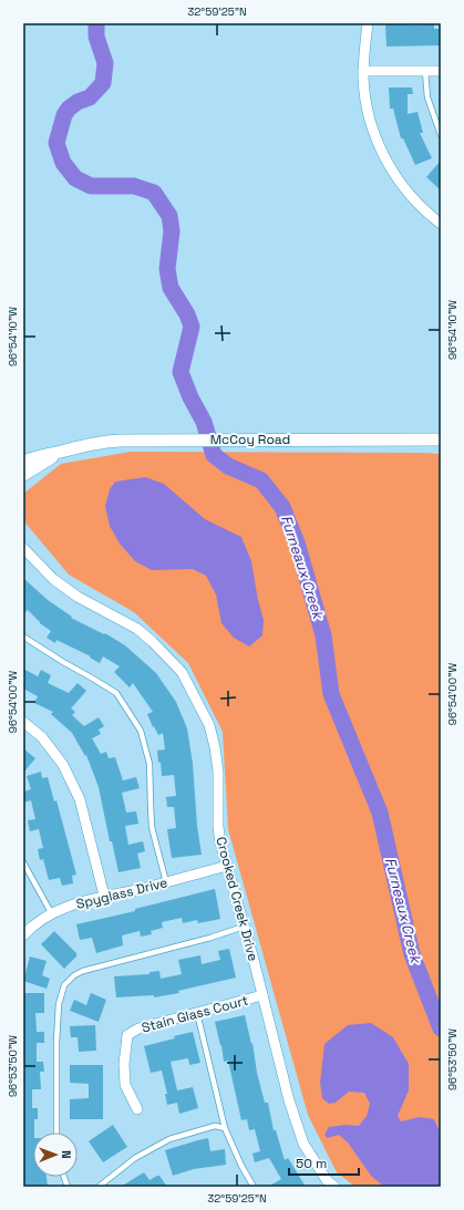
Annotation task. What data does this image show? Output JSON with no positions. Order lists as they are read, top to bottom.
{
  "streets": {
    "street": [
      "McCoy Road",
      "Spyglass Drive",
      "Crooked Creek Drive",
      "Stain Glass Court"
    ]
  },
  "crossings": [
    ["Spyglass Drive", "Crooked Creek Drive"],
    ["Crooked Creek Drive", "Stain Glass Court"]
  ],
  "water": ["Furneaux Creek"],
  "scale_bar": "50 m",
  "north": "right",
  "coordinates": [
    "32°59'25\"N",
    "96°54'10\"W",
    "96°54'00\"W",
    "96°53'50\"W"
  ]
}
